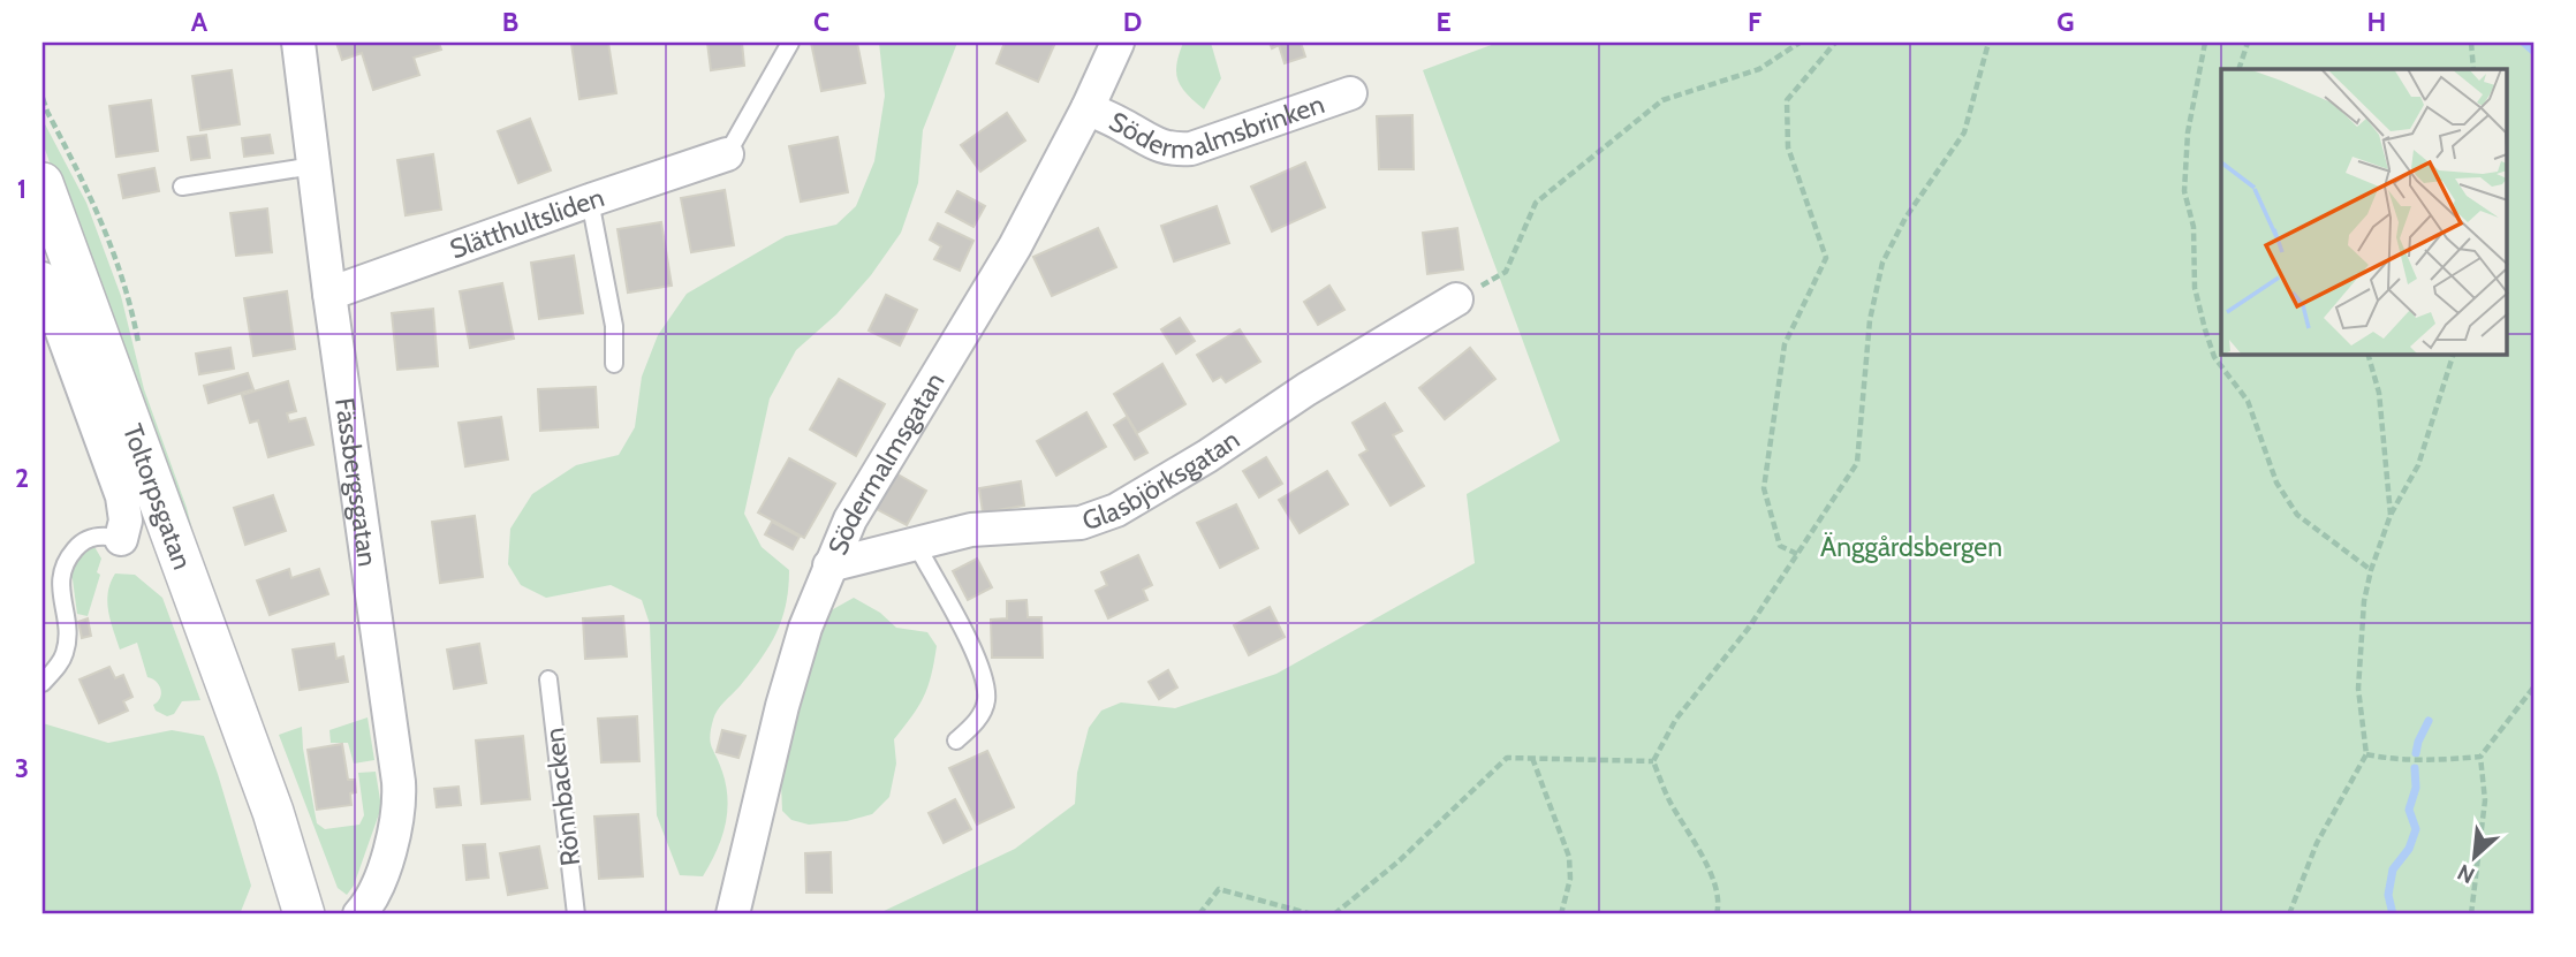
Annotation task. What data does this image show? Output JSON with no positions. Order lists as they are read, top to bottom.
{
  "streets": {
    "street": [
      "Södermalmsbrinken",
      "Slätthultsliden",
      "Södermalmsgatan",
      "Glasbjörksgatan",
      "Fässbergsgatan",
      "Toltorpsgatan"
    ],
    "lane": ["Rönnbacken"]
  },
  "crossings": [
    ["Södermalmsbrinken", "Södermalmsgatan"],
    ["Slätthultsliden", "Fässbergsgatan"],
    ["Södermalmsgatan", "Glasbjörksgatan"]
  ],
  "parks": ["Änggårdsbergen"],
  "north": "bottom left",
  "grid": {
    "columns": [
      "A",
      "B",
      "C",
      "D",
      "E",
      "F",
      "G",
      "H"
    ],
    "rows": ["1", "2", "3"]
  }
}
